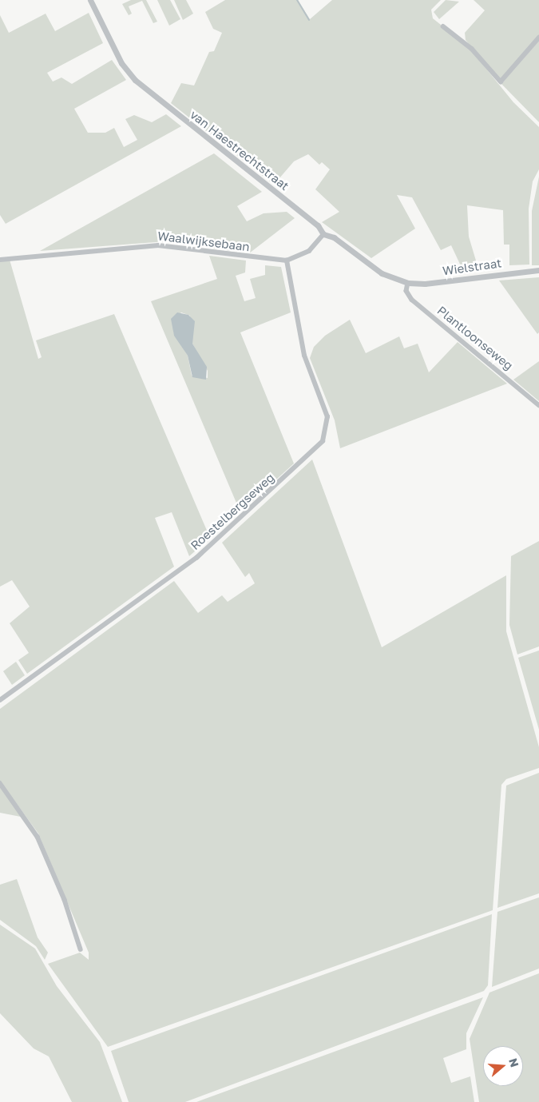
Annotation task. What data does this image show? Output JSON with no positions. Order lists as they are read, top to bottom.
{
  "streets": {
    "street": [
      "van Haestrechtstraat",
      "Waalwijksebaan",
      "Wielstraat",
      "Plantloonseweg",
      "Roestelbergseweg"
    ]
  },
  "crossings": [
    ["van Haestrechtstraat", "Wielstraat"],
    ["van Haestrechtstraat", "Plantloonseweg"],
    ["Waalwijksebaan", "Roestelbergseweg"],
    ["Wielstraat", "Plantloonseweg"]
  ],
  "north": "right"
}
